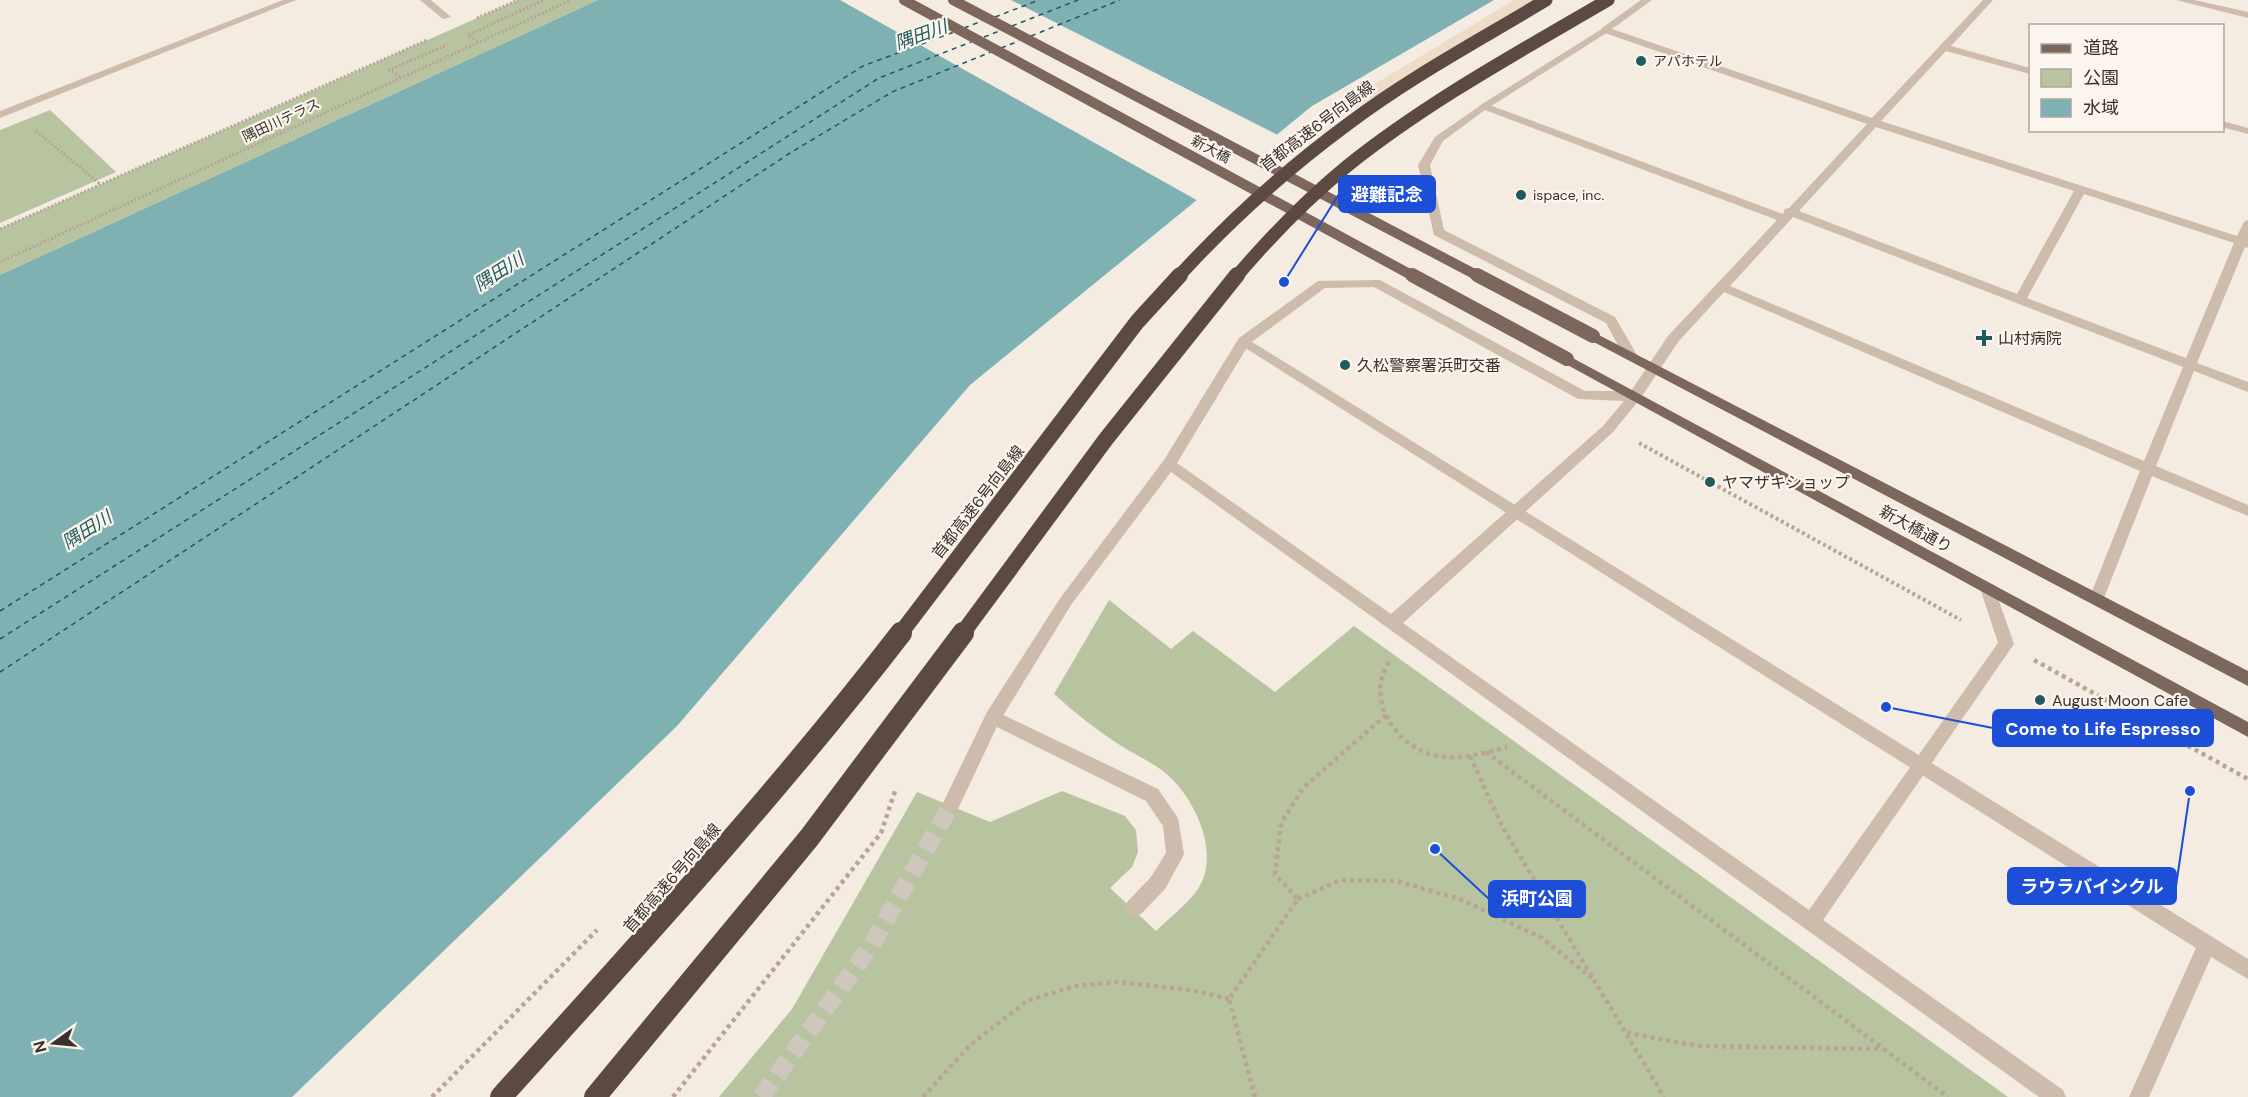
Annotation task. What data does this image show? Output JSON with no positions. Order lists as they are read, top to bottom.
{
  "streets": {
    "highway": ["首都高速6号向島線"],
    "main road": ["新大橋", "新大橋通り"],
    "path": ["隅田川テラス"]
  },
  "crossings": [
    ["新大橋", "新大橋通り"]
  ],
  "water": ["隅田川"],
  "places": {
    "other": [
      "アパホテル",
      "ispace, inc.",
      "避難記念",
      "久松警察署浜町交番",
      "ヤマザキショップ",
      "August Moon Cafe",
      "Come to Life Espresso",
      "ラウラバイシクル",
      "浜町公園"
    ],
    "health": ["山村病院"]
  },
  "legend": ["道路", "公園", "水域"],
  "north": "left"
}
